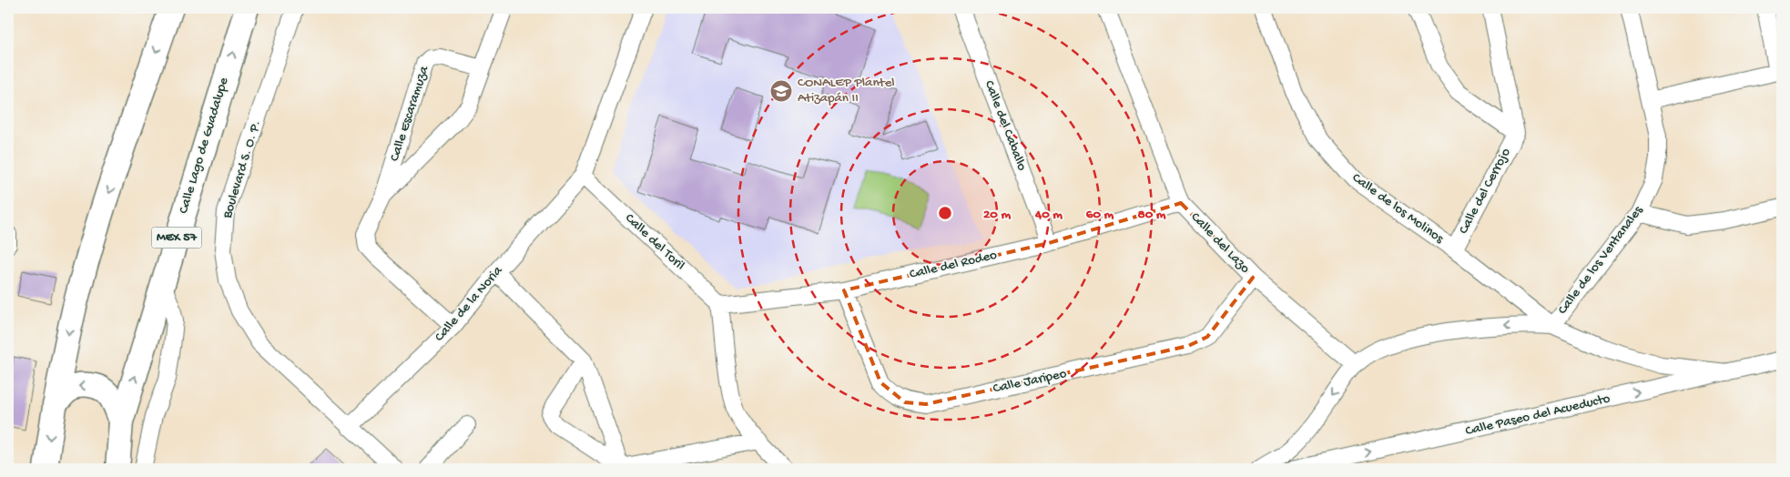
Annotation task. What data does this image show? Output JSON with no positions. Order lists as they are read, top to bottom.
{
  "streets": {
    "main road": ["Calle Lago de Guadalupe", "MEX 57"],
    "street": [
      "Calle Escaramuza",
      "Calle del Caballo",
      "Boulevard S. O. P.",
      "Calle del Cerrojo",
      "Calle de los Molinos",
      "Calle del Toril",
      "Calle del Lazo",
      "Calle de los Ventanales",
      "Calle del Rodeo",
      "Calle de la Noria",
      "Calle Jaripeo",
      "Calle Paseo del Acueducto"
    ]
  },
  "crossings": [
    ["Calle del Caballo", "Calle del Rodeo"],
    ["Boulevard S. O. P.", "Calle de la Noria"],
    ["Calle del Cerrojo", "Calle de los Molinos"],
    ["Calle de los Molinos", "Calle del Lazo"],
    ["Calle de los Molinos", "Calle de los Ventanales"],
    ["Calle de los Molinos", "Calle Paseo del Acueducto"],
    ["Calle del Toril", "Calle del Rodeo"],
    ["Calle del Toril", "Calle de la Noria"],
    ["Calle del Lazo", "Calle del Rodeo"],
    ["Calle del Lazo", "Calle Jaripeo"],
    ["Calle del Rodeo", "Calle Jaripeo"]
  ],
  "one_way": ["Calle Paseo del Acueducto"],
  "places": {
    "school or university": ["CONALEP Plantel Atizapán II"]
  },
  "rings": [
    "20 m",
    "40 m",
    "60 m",
    "80 m"
  ]
}
